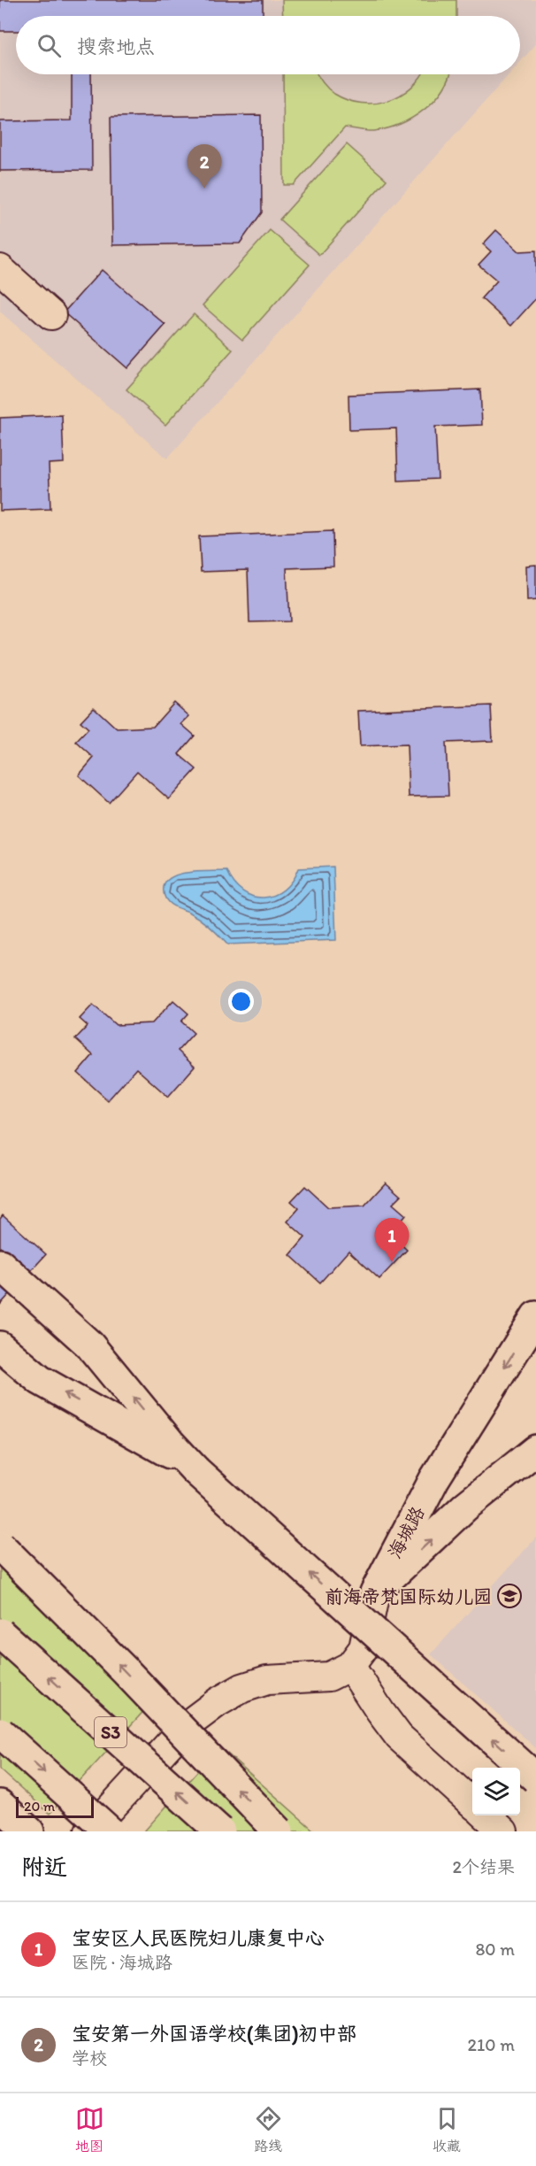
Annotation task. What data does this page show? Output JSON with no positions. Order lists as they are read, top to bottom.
{
  "streets": {
    "main road": ["海城路", "S3"]
  },
  "places": {
    "school or university": ["前海帝梵国际幼儿园"]
  },
  "scale_bar": "20 m",
  "page": {
    "search": "搜索地点",
    "pins": ["2", "1"],
    "scale": "20 m",
    "heading": ["附近", "2个结果"],
    "list": [
      {
        "mark": "1",
        "name": "宝安区人民医院妇儿康复中心",
        "note": "医院 · 海城路",
        "value": "80 m"
      },
      {
        "mark": "2",
        "name": "宝安第一外国语学校(集团)初中部",
        "note": "学校",
        "value": "210 m"
      }
    ],
    "nav": ["地图", "路线", "收藏"]
  }
}
